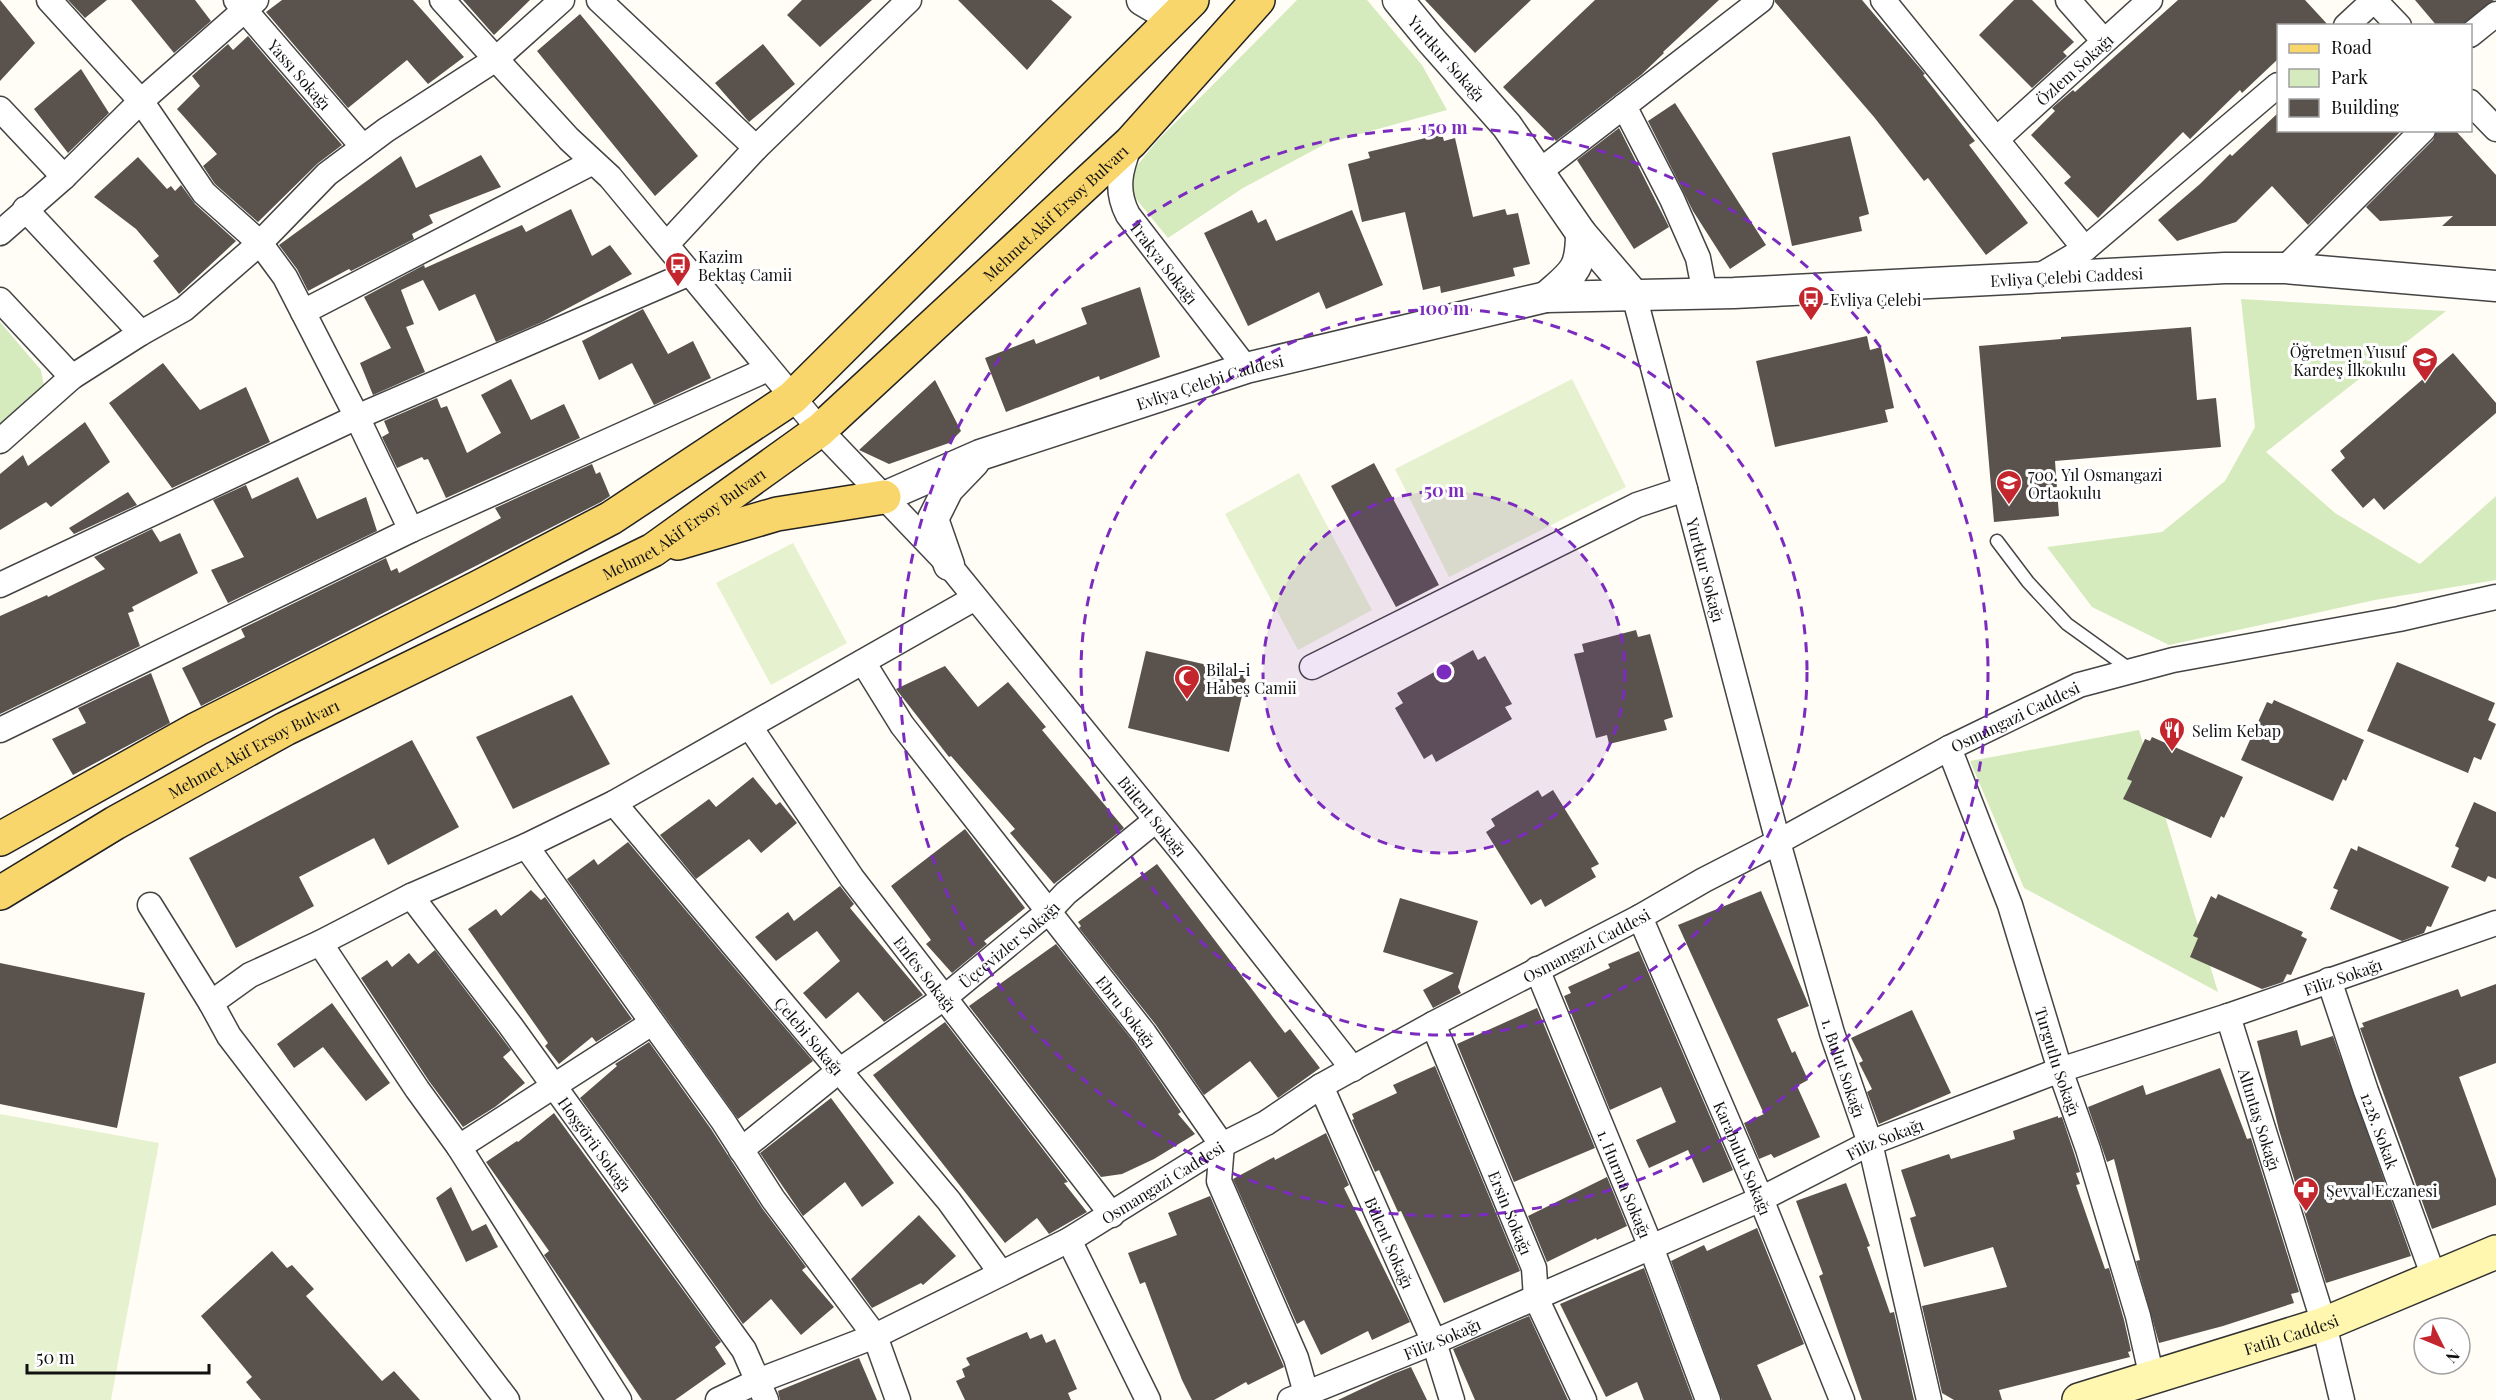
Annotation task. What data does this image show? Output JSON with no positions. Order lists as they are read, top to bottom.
{
  "streets": {
    "main road": ["Mehmet Akif Ersoy Bulvarı", "Fatih Caddesi"],
    "street": [
      "Yurtkur Sokağı",
      "Özlem Sokağı",
      "Yassı Sokağı",
      "Trakya Sokağı",
      "Evliya Çelebi Caddesi",
      "Osmangazi Caddesi",
      "Bülent Sokağı",
      "Üçcevizler Sokağı",
      "Enfes Sokağı",
      "Filiz Sokağı",
      "Ebru Sokağı",
      "Çelebi Sokağı",
      "Turgutlu Sokağı",
      "1. Bulut Sokağı",
      "Altıntaş Sokağı",
      "1228. Sokak",
      "Hoşgörü Sokağı",
      "Karabulut Sokağı",
      "1. Hurma Sokağı",
      "Ersin Sokağı"
    ]
  },
  "crossings": [
    ["Yurtkur Sokağı", "Evliya Çelebi Caddesi"],
    ["Yurtkur Sokağı", "Osmangazi Caddesi"],
    ["Yurtkur Sokağı", "1. Bulut Sokağı"],
    ["Mehmet Akif Ersoy Bulvarı", "Trakya Sokağı"],
    ["Mehmet Akif Ersoy Bulvarı", "Bülent Sokağı"],
    ["Trakya Sokağı", "Evliya Çelebi Caddesi"],
    ["Evliya Çelebi Caddesi", "Bülent Sokağı"],
    ["Osmangazi Caddesi", "Bülent Sokağı"],
    ["Osmangazi Caddesi", "Enfes Sokağı"],
    ["Osmangazi Caddesi", "Ebru Sokağı"],
    ["Osmangazi Caddesi", "Çelebi Sokağı"],
    ["Osmangazi Caddesi", "Turgutlu Sokağı"],
    ["Osmangazi Caddesi", "1. Bulut Sokağı"],
    ["Osmangazi Caddesi", "Hoşgörü Sokağı"],
    ["Osmangazi Caddesi", "Karabulut Sokağı"],
    ["Osmangazi Caddesi", "1. Hurma Sokağı"],
    ["Osmangazi Caddesi", "Ersin Sokağı"],
    ["Bülent Sokağı", "Üçcevizler Sokağı"],
    ["Bülent Sokağı", "Filiz Sokağı"],
    ["Üçcevizler Sokağı", "Enfes Sokağı"],
    ["Üçcevizler Sokağı", "Ebru Sokağı"],
    ["Üçcevizler Sokağı", "Çelebi Sokağı"],
    ["Filiz Sokağı", "Turgutlu Sokağı"],
    ["Filiz Sokağı", "1. Bulut Sokağı"],
    ["Filiz Sokağı", "Altıntaş Sokağı"],
    ["Filiz Sokağı", "1228. Sokak"],
    ["Filiz Sokağı", "Karabulut Sokağı"],
    ["Filiz Sokağı", "1. Hurma Sokağı"],
    ["Filiz Sokağı", "Ersin Sokağı"],
    ["Turgutlu Sokağı", "Fatih Caddesi"],
    ["Altıntaş Sokağı", "Fatih Caddesi"],
    ["1228. Sokak", "Fatih Caddesi"]
  ],
  "places": {
    "bus stop": ["Kazim Bektaş Camii", "Evliya Çelebi"],
    "school or university": ["Öğretmen Yusuf Kardeş İlkokulu", "700. Yıl Osmangazi Ortaokulu"],
    "mosque": ["Bilal-i Habeş Camii"],
    "restaurant": ["Selim Kebap"],
    "pharmacy": ["Şevval Eczanesi"]
  },
  "legend": ["Road", "Park", "Building"],
  "scale_bar": "50 m",
  "north": "bottom right",
  "rings": ["150 m", "100 m", "50 m"]
}
